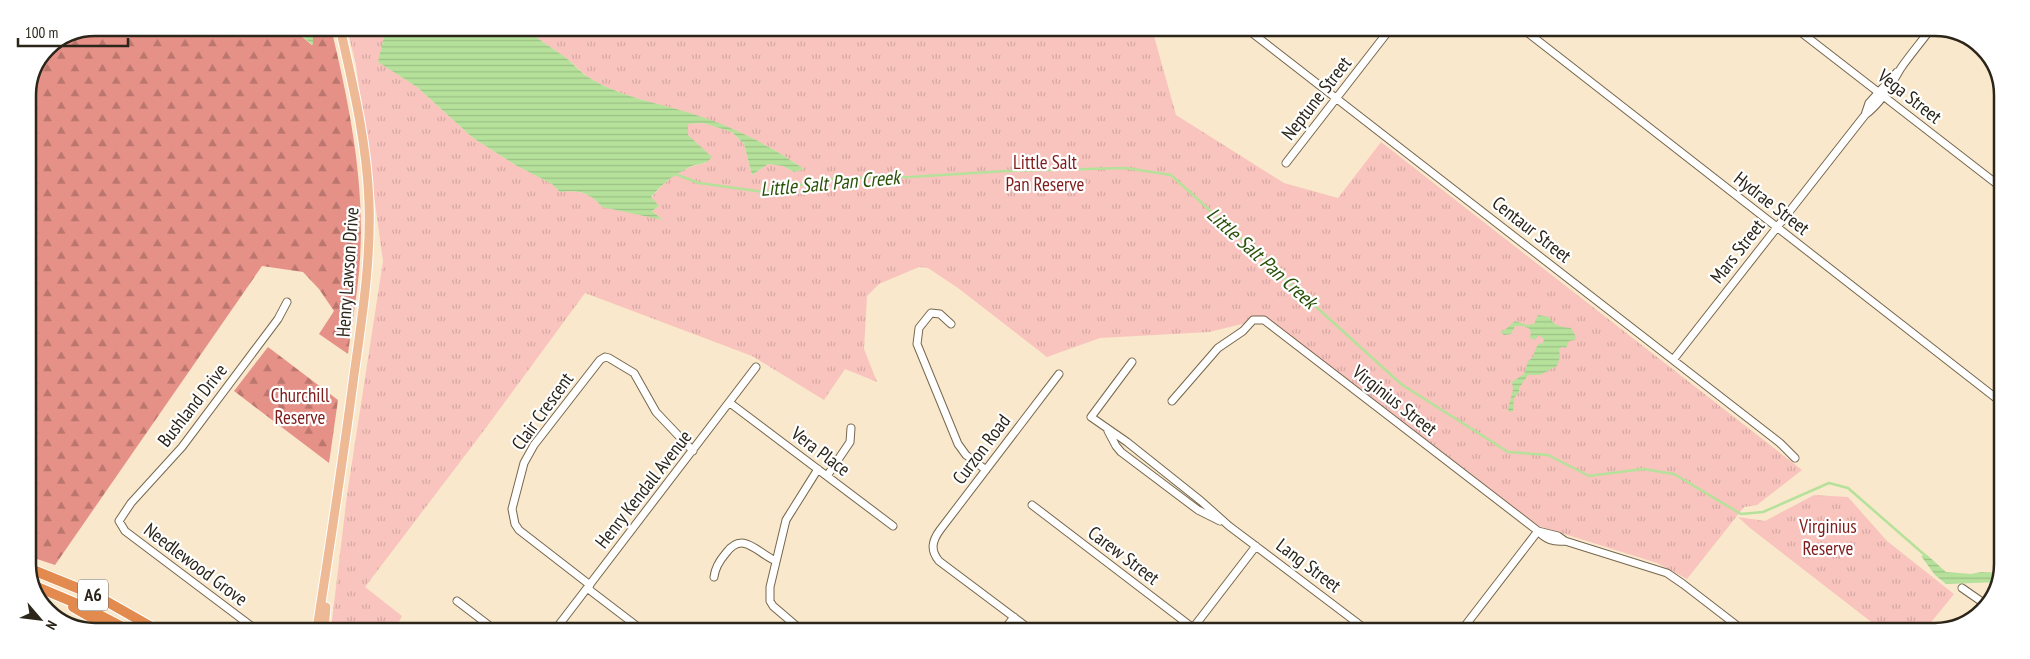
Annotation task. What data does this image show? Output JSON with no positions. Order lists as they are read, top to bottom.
{
  "streets": {
    "highway": ["A6"],
    "main road": ["Henry Lawson Drive"],
    "street": [
      "Vega Street",
      "Neptune Street",
      "Hydrae Street",
      "Centaur Street",
      "Mars Street",
      "Virginius Street",
      "Bushland Drive",
      "Clair Crescent",
      "Curzon Road",
      "Vera Place",
      "Henry Kendall Avenue",
      "Carew Street",
      "Needlewood Grove",
      "Lang Street"
    ]
  },
  "crossings": [
    ["Vega Street", "Mars Street"],
    ["Neptune Street", "Centaur Street"],
    ["Hydrae Street", "Mars Street"],
    ["Centaur Street", "Mars Street"],
    ["Bushland Drive", "Needlewood Grove"],
    ["Clair Crescent", "Henry Kendall Avenue"],
    ["Vera Place", "Henry Kendall Avenue"]
  ],
  "water": ["Little Salt Pan Creek"],
  "parks": ["Little Salt Pan Reserve", "Churchill Reserve", "Virginius Reserve"],
  "scale_bar": "100 m",
  "north": "bottom right"
}
